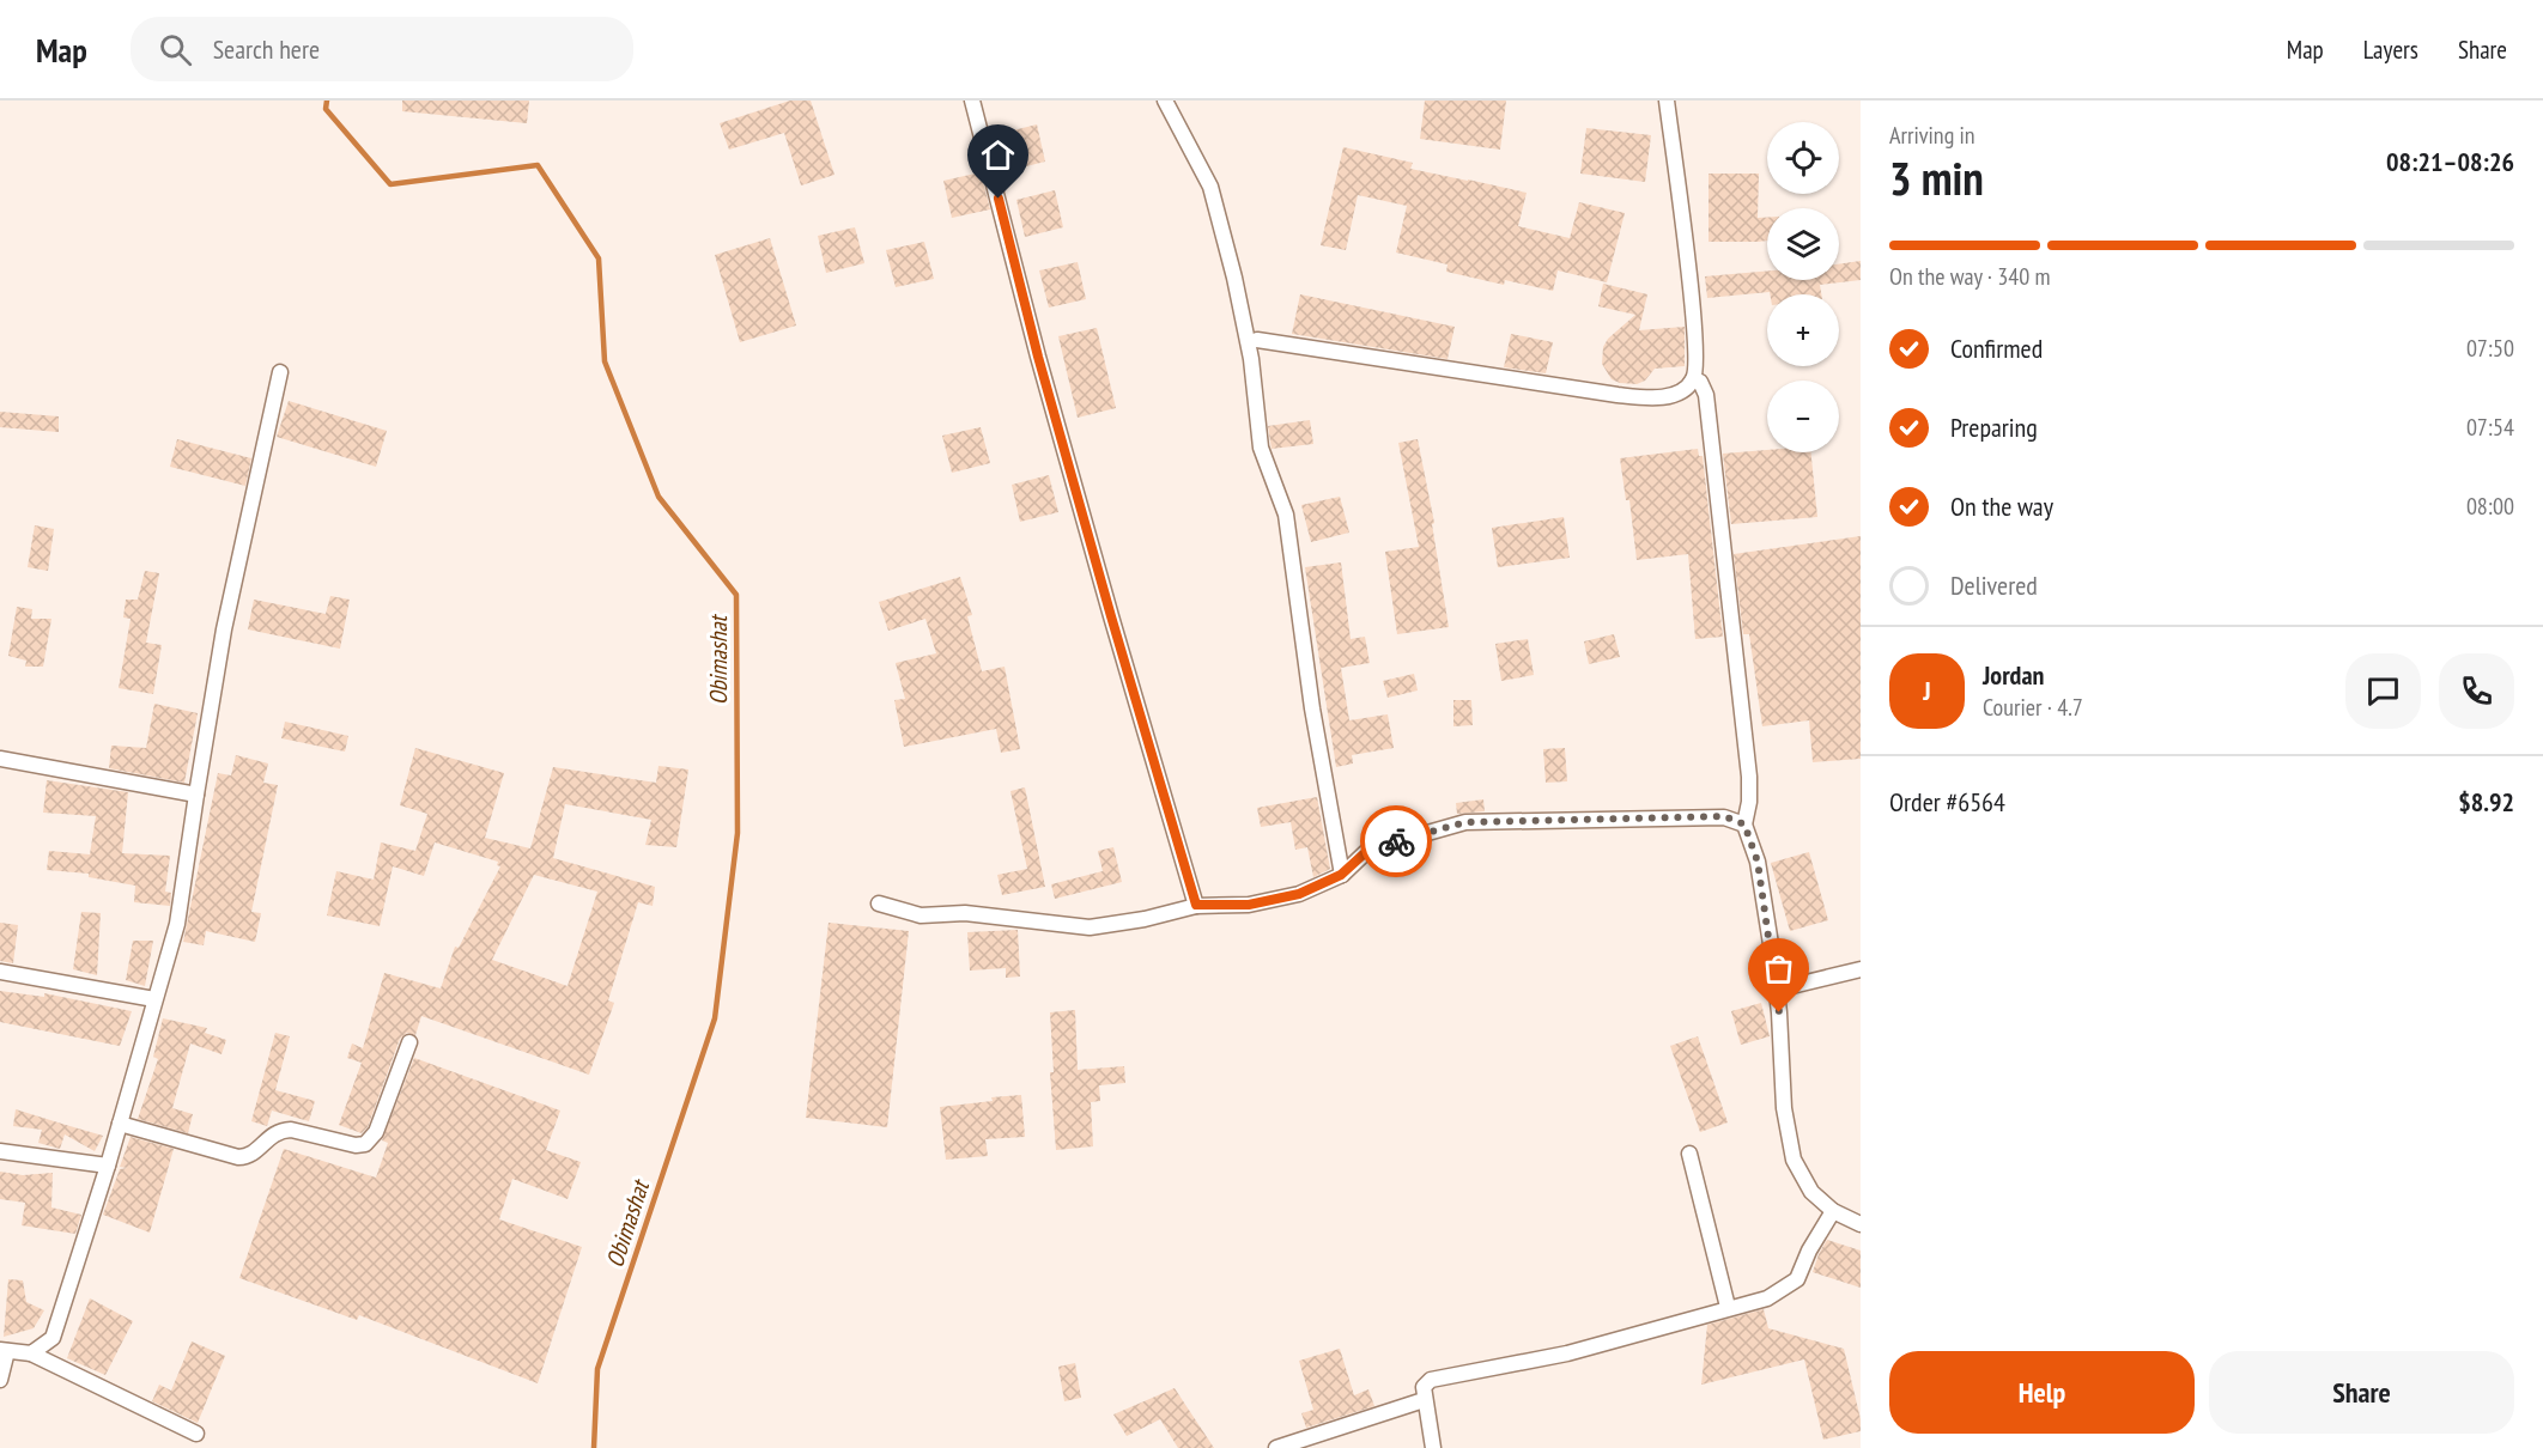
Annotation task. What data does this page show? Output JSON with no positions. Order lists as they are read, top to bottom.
{
  "water": ["Obimashat"],
  "page": {
    "header": "Map",
    "search": "Search here",
    "nav": ["Map", "Layers", "Share"],
    "heading": ["3 min", "Arriving in", "08:21–08:26"],
    "panel": [
      "Jordan",
      "Courier · 4.7",
      "Order #6564",
      "$8.92"
    ],
    "map_buttons": ["+", "−"],
    "bar": "On the way · 340 m",
    "list": [
      ["Confirmed", "07:50"],
      ["Preparing", "07:54"],
      ["On the way", "08:00"],
      "Delivered"
    ],
    "round": "J",
    "buttons": ["Help", "Share"]
  }
}
